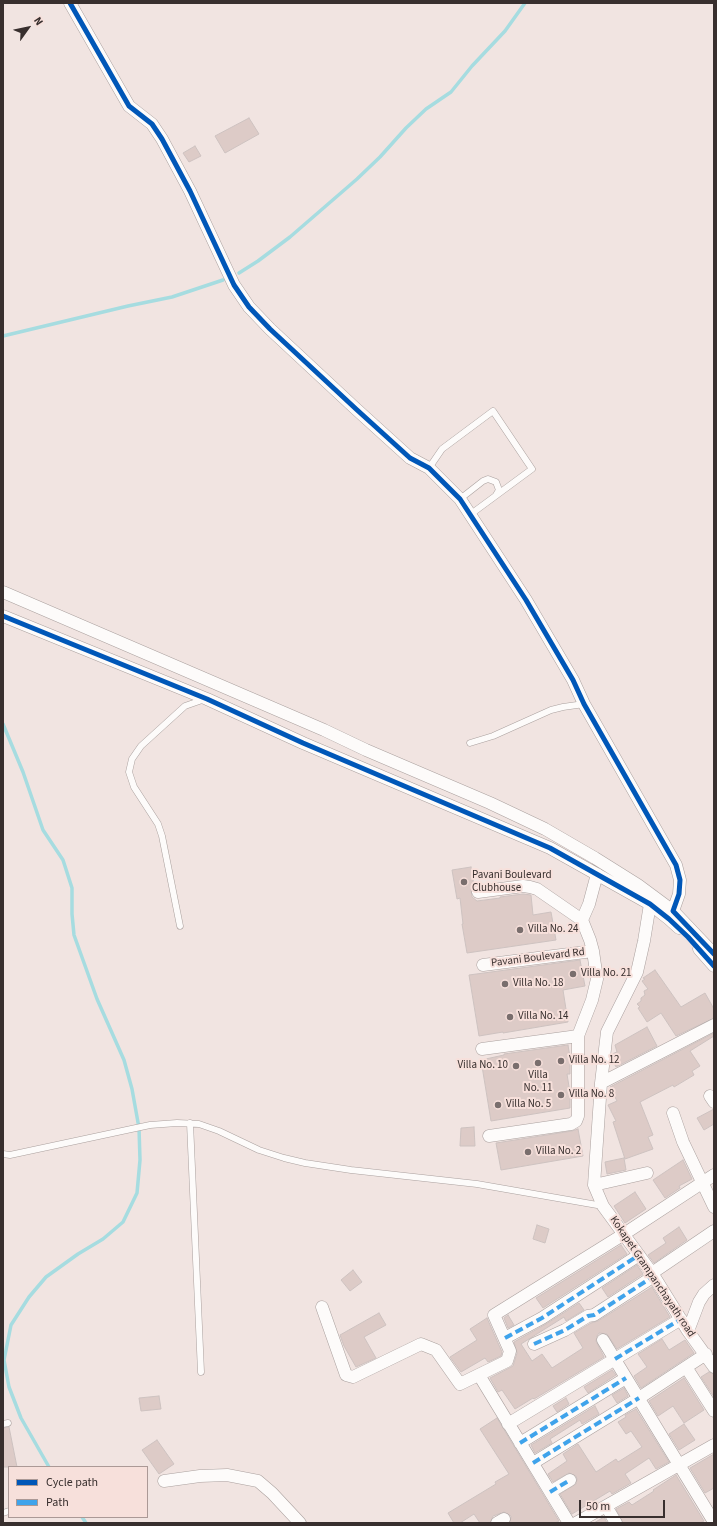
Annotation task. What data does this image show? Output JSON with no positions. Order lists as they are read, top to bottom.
{
  "streets": {
    "street": ["Pavani Boulevard Rd", "Kokapet Grampanchayath road"]
  },
  "places": [
    "Pavani Boulevard Clubhouse",
    "Villa No. 24",
    "Villa No. 21",
    "Villa No. 18",
    "Villa No. 14",
    "Villa No. 12",
    "Villa No. 11",
    "Villa No. 10",
    "Villa No. 8",
    "Villa No. 5",
    "Villa No. 2"
  ],
  "legend": ["Cycle path", "Path"],
  "scale_bar": "50 m",
  "north": "top right"
}
